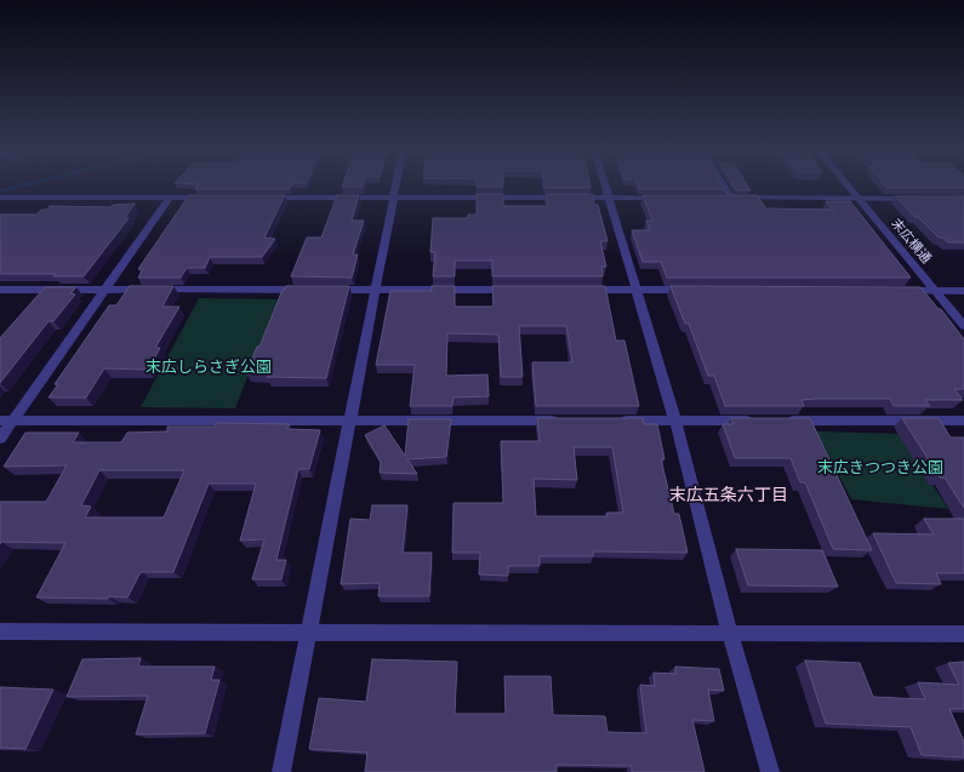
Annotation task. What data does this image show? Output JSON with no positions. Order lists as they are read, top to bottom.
{
  "streets": {
    "street": ["末広横通"]
  },
  "districts": ["末広五条六丁目"],
  "parks": ["末広しらさぎ公園", "末広きつつき公園"]
}
